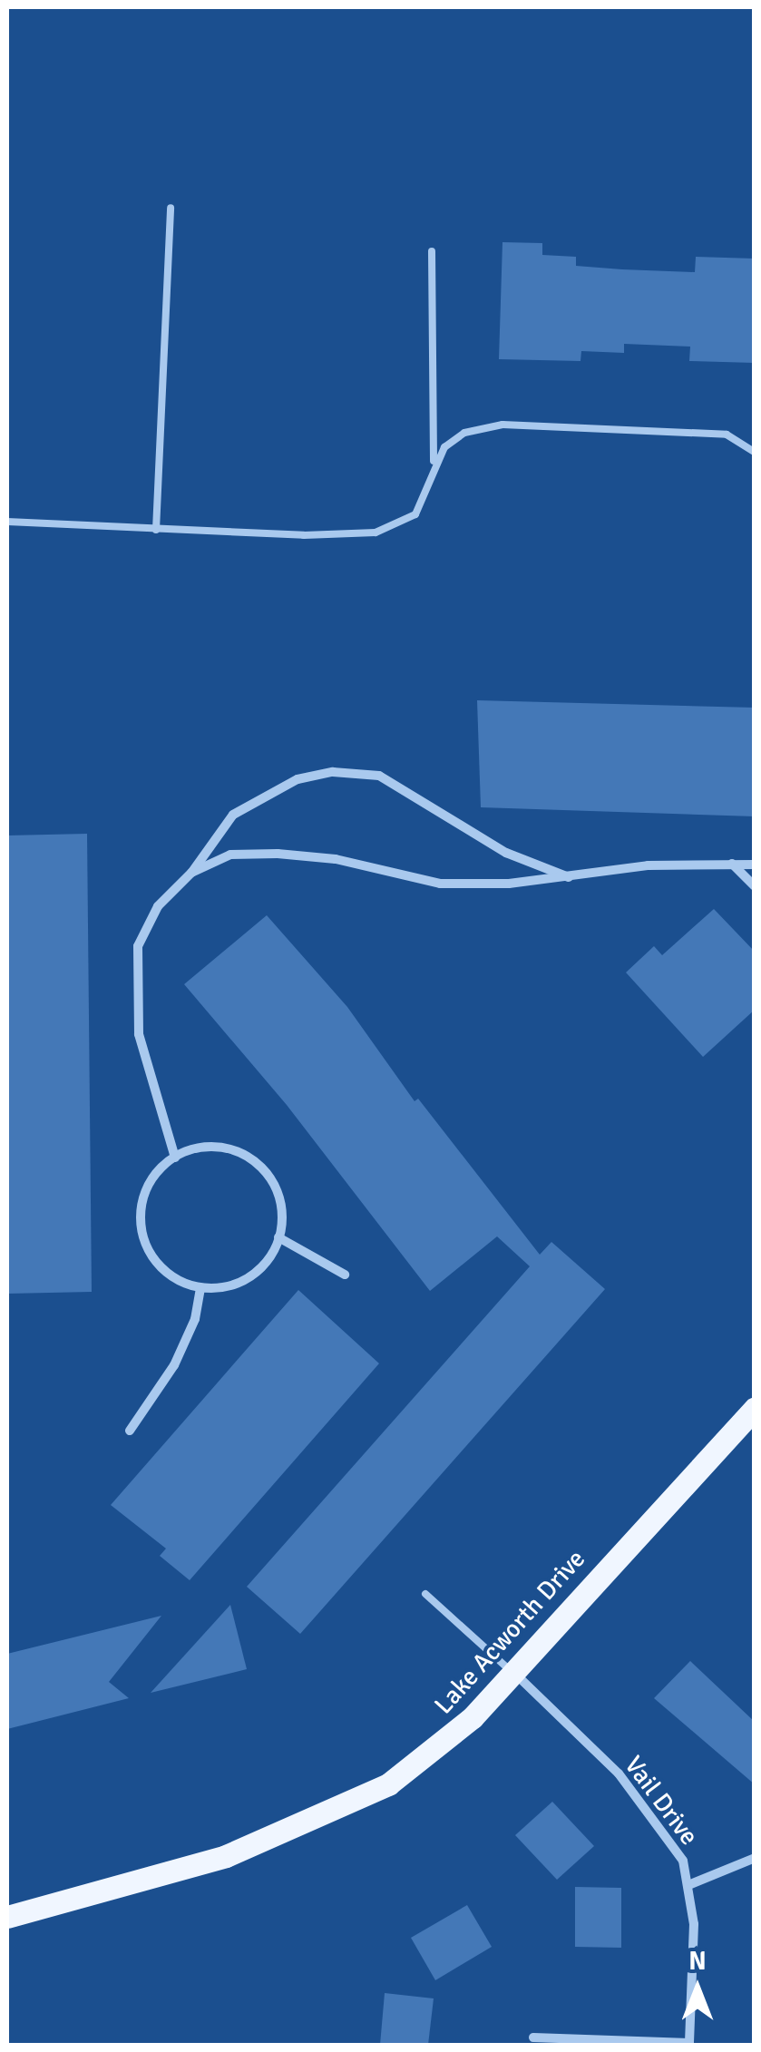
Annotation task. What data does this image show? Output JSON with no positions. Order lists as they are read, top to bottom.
{
  "streets": {
    "main road": ["Lake Acworth Drive"],
    "street": ["Vail Drive"]
  },
  "crossings": [
    ["Lake Acworth Drive", "Vail Drive"]
  ],
  "north": "top"
}
